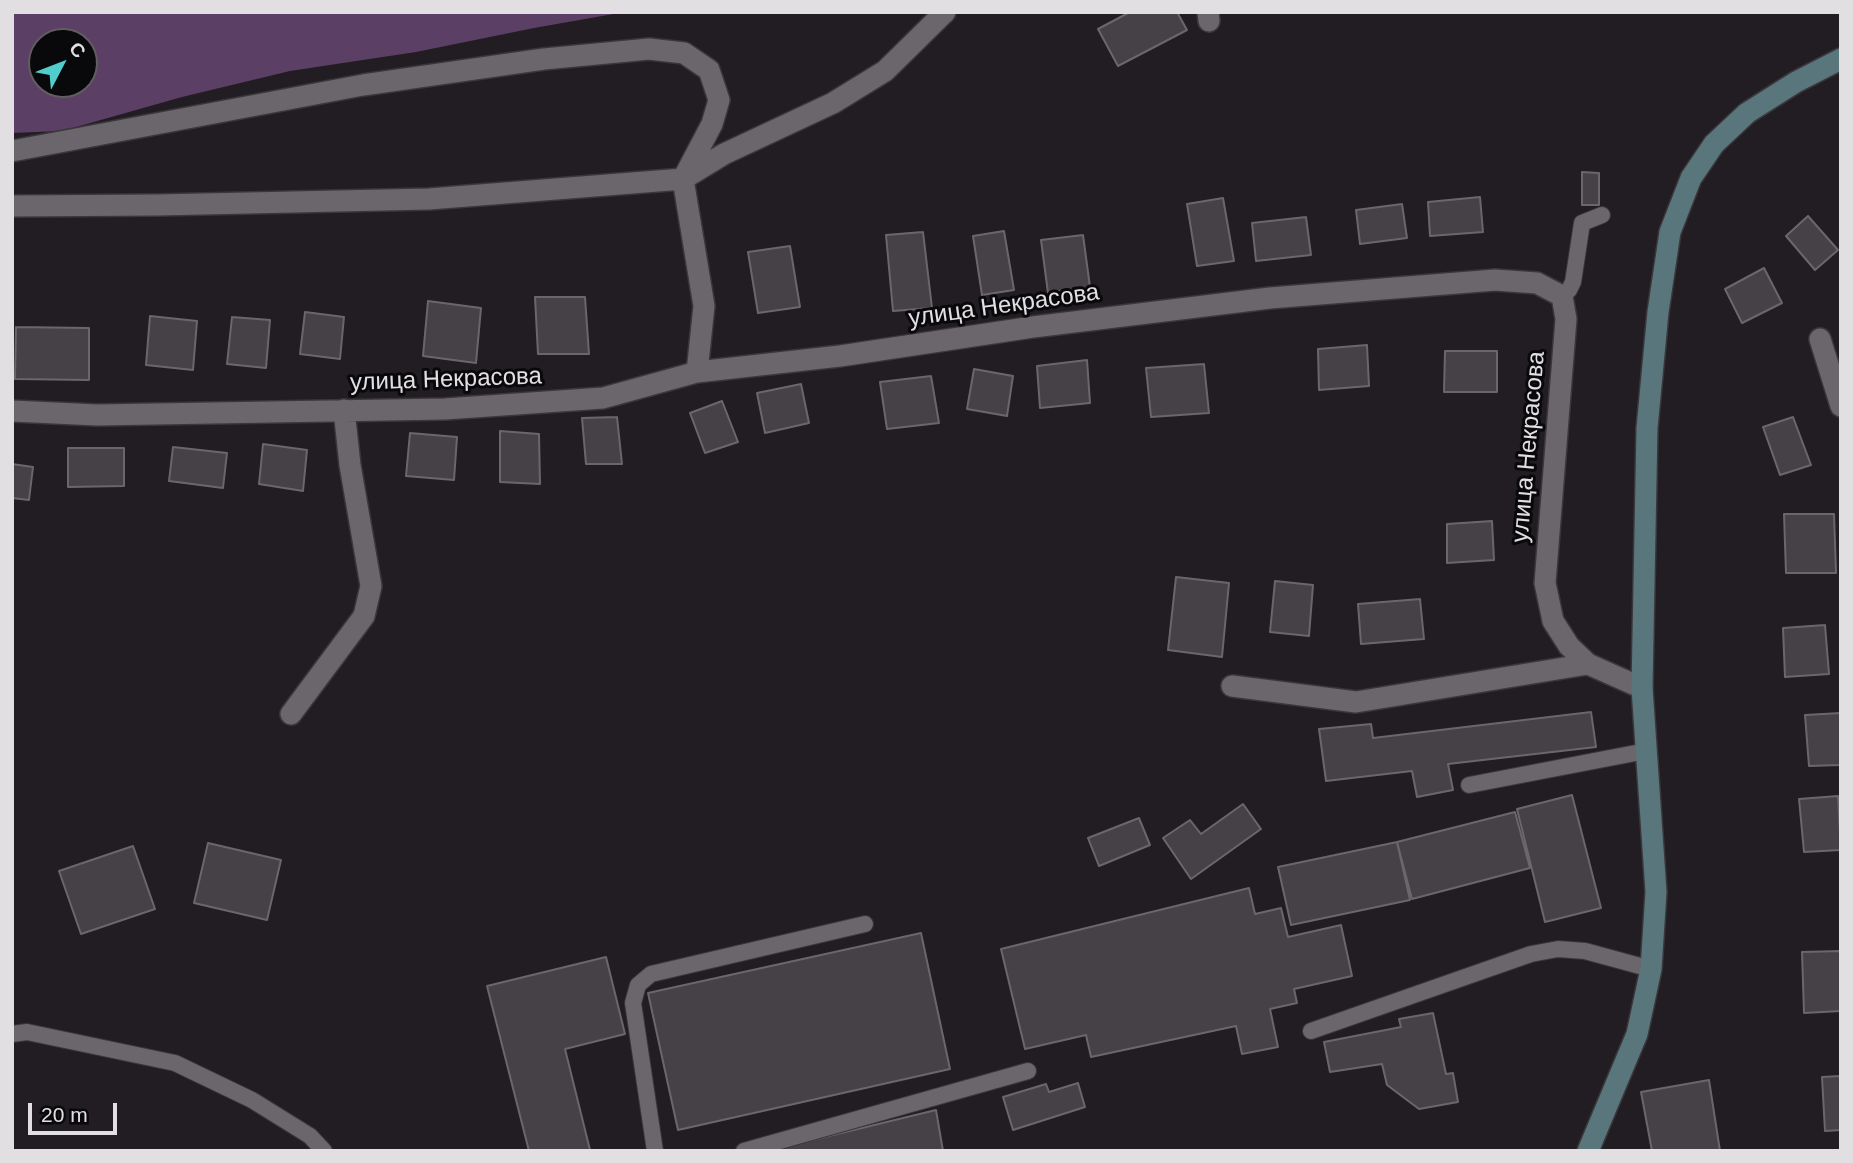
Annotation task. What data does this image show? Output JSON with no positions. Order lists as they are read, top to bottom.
{
  "streets": {
    "street": ["улица Некрасова"]
  },
  "scale_bar": "20 m",
  "north": "top right"
}
